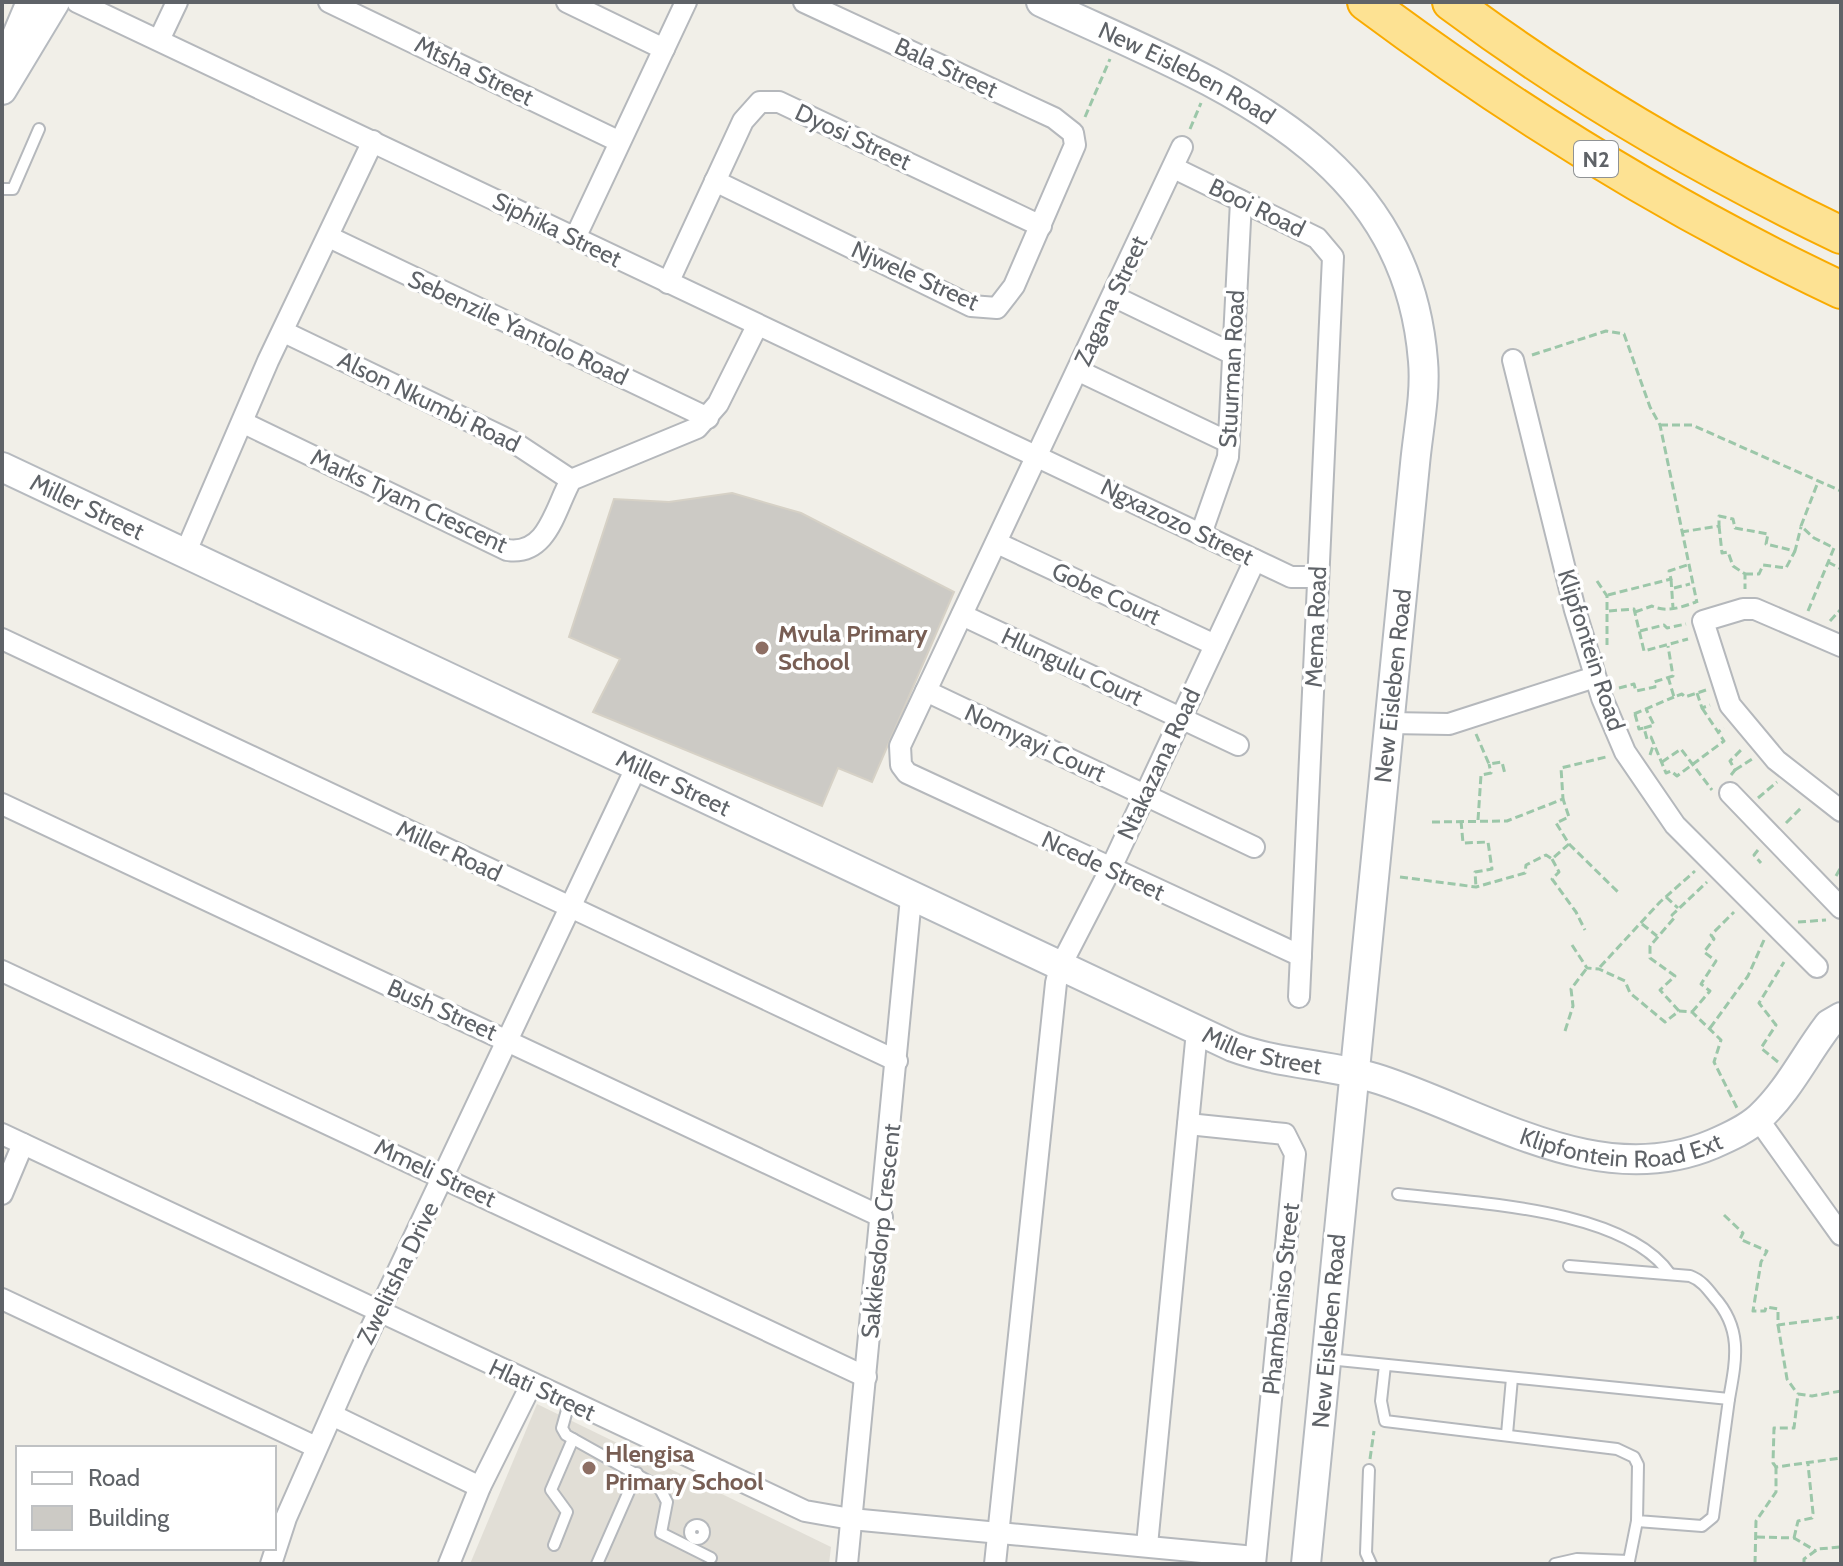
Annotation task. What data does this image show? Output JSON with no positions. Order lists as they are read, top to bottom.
{
  "streets": {
    "highway": ["N2"],
    "street": [
      "Bala Street",
      "Mtsha Street",
      "New Eisleben Road",
      "Dyosi Street",
      "Booi Road",
      "Siphika Street",
      "Njwele Street",
      "Zagana Street",
      "Sebenzile Yantolo Road",
      "Stuurman Road",
      "Alson Nkumbi Road",
      "Marks Tyam Crescent",
      "Miller Street",
      "Ngxazozo Street",
      "Gobe Court",
      "Mema Road",
      "Klipfontein Road",
      "Hlungulu Court",
      "Nomyayi Court",
      "Ntakazana Road",
      "Miller Road",
      "Ncede Street",
      "Bush Street",
      "Klipfontein Road Ext",
      "Mmeli Street",
      "Sakkiesdorp Crescent",
      "Zwelitsha Drive",
      "Phambaniso Street",
      "Hlati Street"
    ]
  },
  "crossings": [
    ["Bala Street", "Njwele Street"],
    ["New Eisleben Road", "Miller Street"],
    ["New Eisleben Road", "Klipfontein Road Ext"],
    ["Dyosi Street", "Siphika Street"],
    ["Dyosi Street", "Njwele Street"],
    ["Booi Road", "Zagana Street"],
    ["Booi Road", "Stuurman Road"],
    ["Booi Road", "Mema Road"],
    ["Siphika Street", "Zagana Street"],
    ["Siphika Street", "Ngxazozo Street"],
    ["Zagana Street", "Ngxazozo Street"],
    ["Zagana Street", "Gobe Court"],
    ["Zagana Street", "Hlungulu Court"],
    ["Zagana Street", "Nomyayi Court"],
    ["Zagana Street", "Ncede Street"],
    ["Stuurman Road", "Ngxazozo Street"],
    ["Alson Nkumbi Road", "Marks Tyam Crescent"],
    ["Miller Street", "Ntakazana Road"],
    ["Miller Street", "Klipfontein Road Ext"],
    ["Miller Street", "Sakkiesdorp Crescent"],
    ["Miller Street", "Zwelitsha Drive"],
    ["Ngxazozo Street", "Mema Road"],
    ["Ngxazozo Street", "Ntakazana Road"],
    ["Gobe Court", "Ntakazana Road"],
    ["Mema Road", "Ncede Street"],
    ["Hlungulu Court", "Ntakazana Road"],
    ["Nomyayi Court", "Ntakazana Road"],
    ["Ntakazana Road", "Ncede Street"],
    ["Miller Road", "Sakkiesdorp Crescent"],
    ["Miller Road", "Zwelitsha Drive"],
    ["Bush Street", "Sakkiesdorp Crescent"],
    ["Bush Street", "Zwelitsha Drive"],
    ["Mmeli Street", "Sakkiesdorp Crescent"],
    ["Mmeli Street", "Zwelitsha Drive"],
    ["Sakkiesdorp Crescent", "Hlati Street"],
    ["Zwelitsha Drive", "Hlati Street"],
    ["Phambaniso Street", "Hlati Street"]
  ],
  "places": ["Mvula Primary School", "Hlengisa Primary School"],
  "legend": ["Road", "Building"]
}
